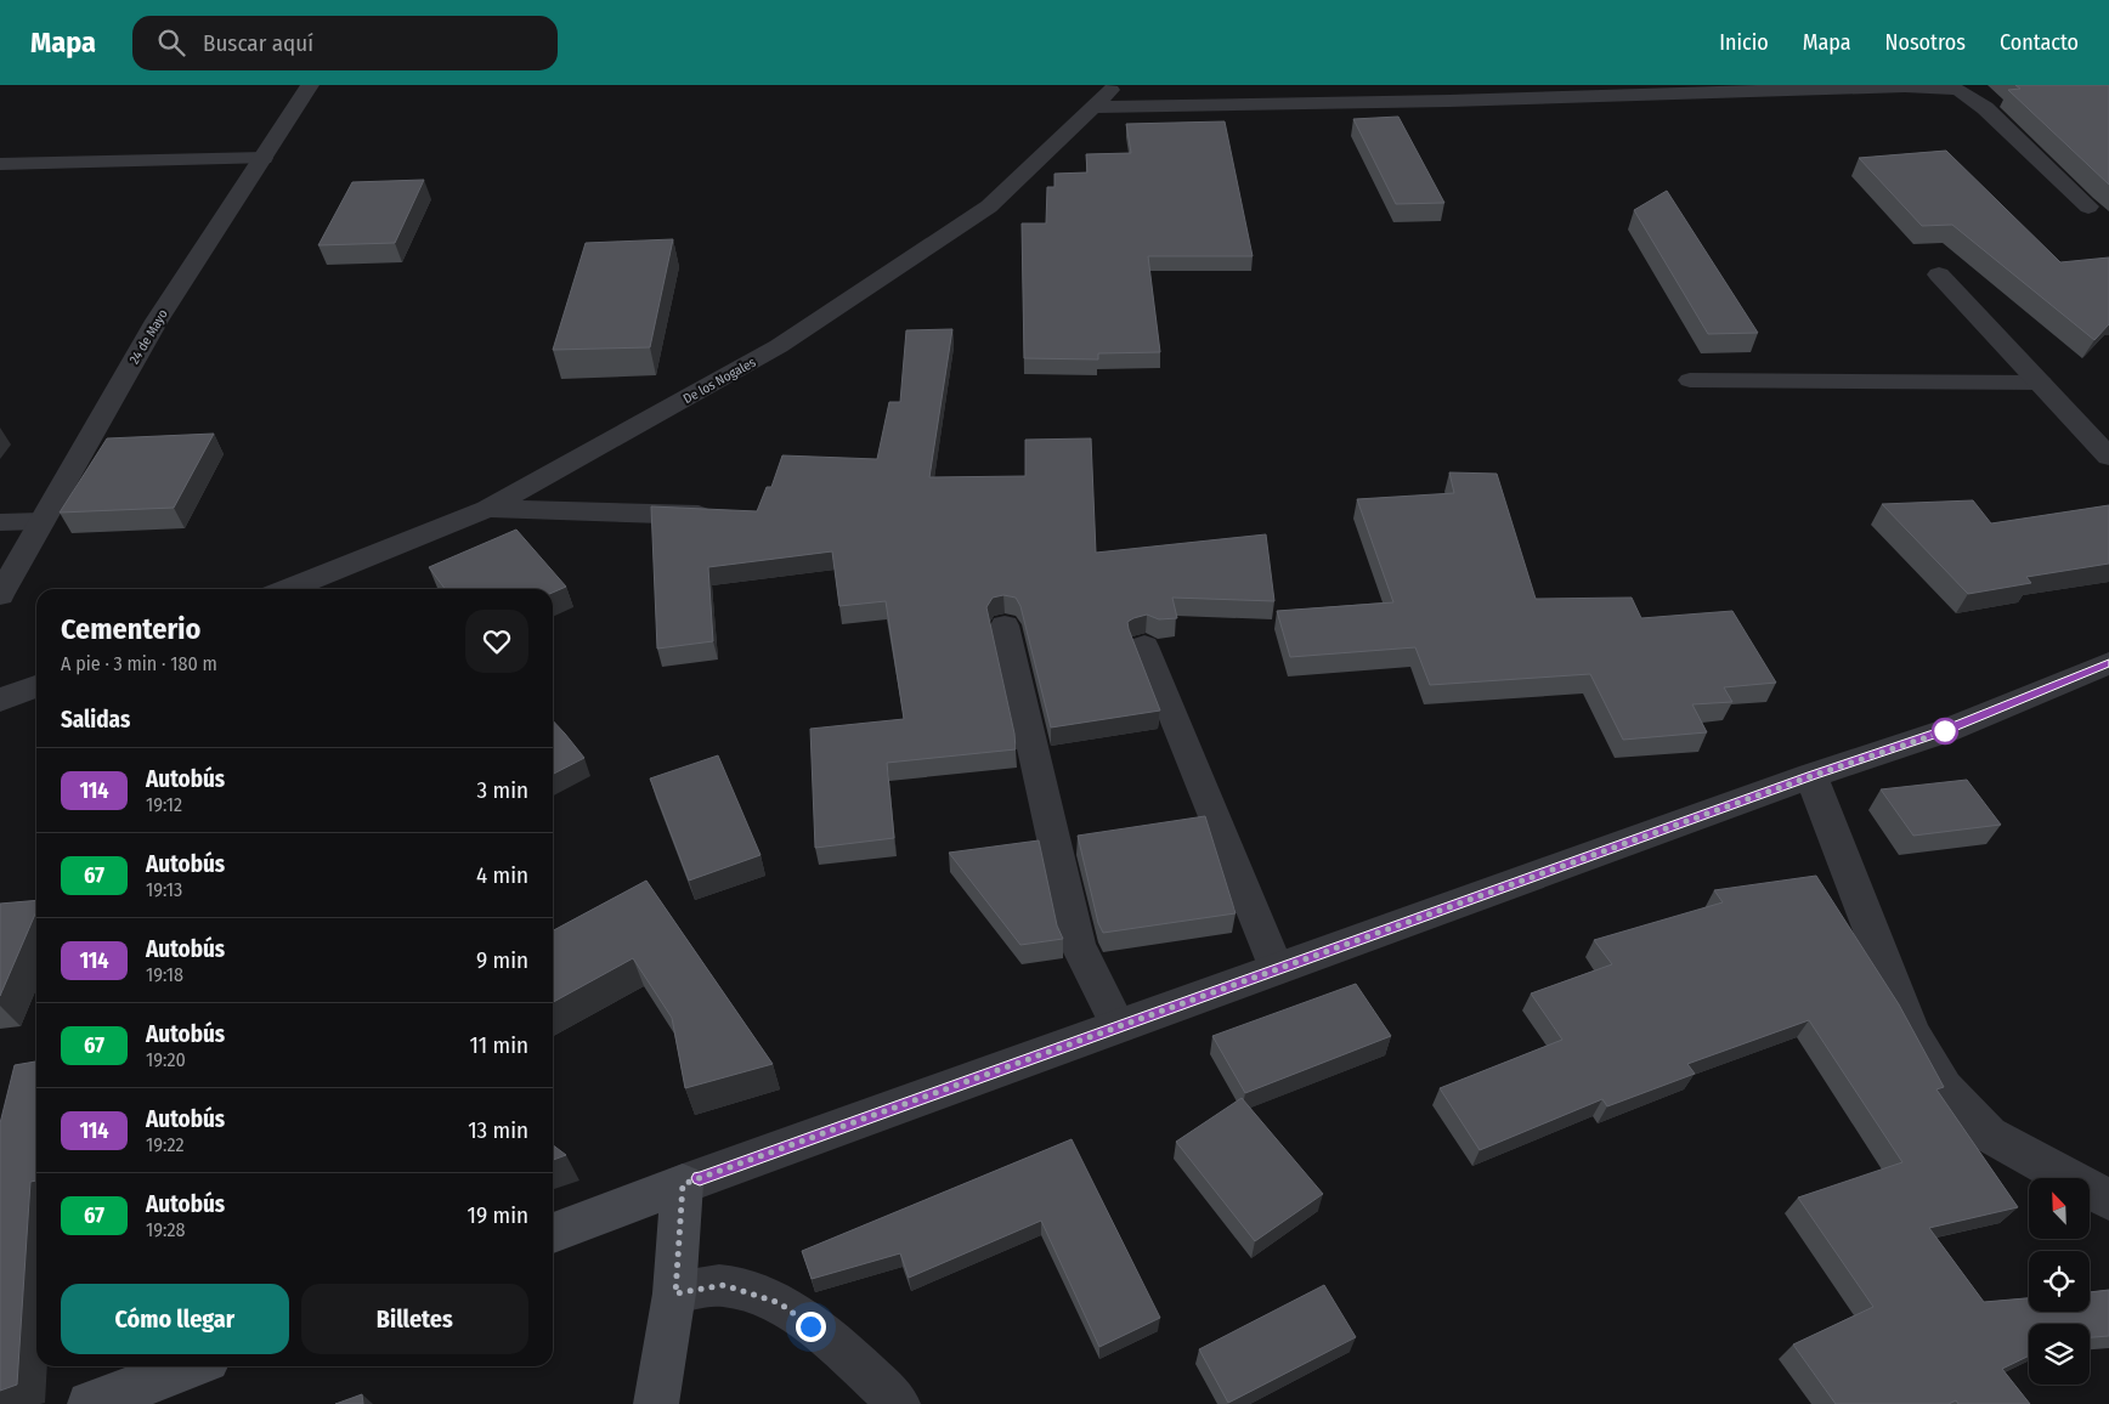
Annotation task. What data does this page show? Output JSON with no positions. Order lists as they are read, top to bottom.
{
  "streets": {
    "street": ["24 de Mayo", "De los Nogales"]
  },
  "lines": ["bus line 114"],
  "north": "top left",
  "page": {
    "header": "Mapa",
    "search": "Buscar aquí",
    "nav": [
      "Inicio",
      "Mapa",
      "Nosotros",
      "Contacto"
    ],
    "heading": [
      ["Cementerio", "A pie · 3 min · 180 m"],
      "Salidas"
    ],
    "list": [
      {
        "mark": "114",
        "name": "Autobús",
        "note": "19:12",
        "value": "3 min"
      },
      {
        "mark": "67",
        "name": "Autobús",
        "note": "19:13",
        "value": "4 min"
      },
      {
        "mark": "114",
        "name": "Autobús",
        "note": "19:18",
        "value": "9 min"
      },
      {
        "mark": "67",
        "name": "Autobús",
        "note": "19:20",
        "value": "11 min"
      },
      {
        "mark": "114",
        "name": "Autobús",
        "note": "19:22",
        "value": "13 min"
      },
      {
        "mark": "67",
        "name": "Autobús",
        "note": "19:28",
        "value": "19 min"
      }
    ],
    "buttons": ["Cómo llegar", "Billetes"]
  }
}
